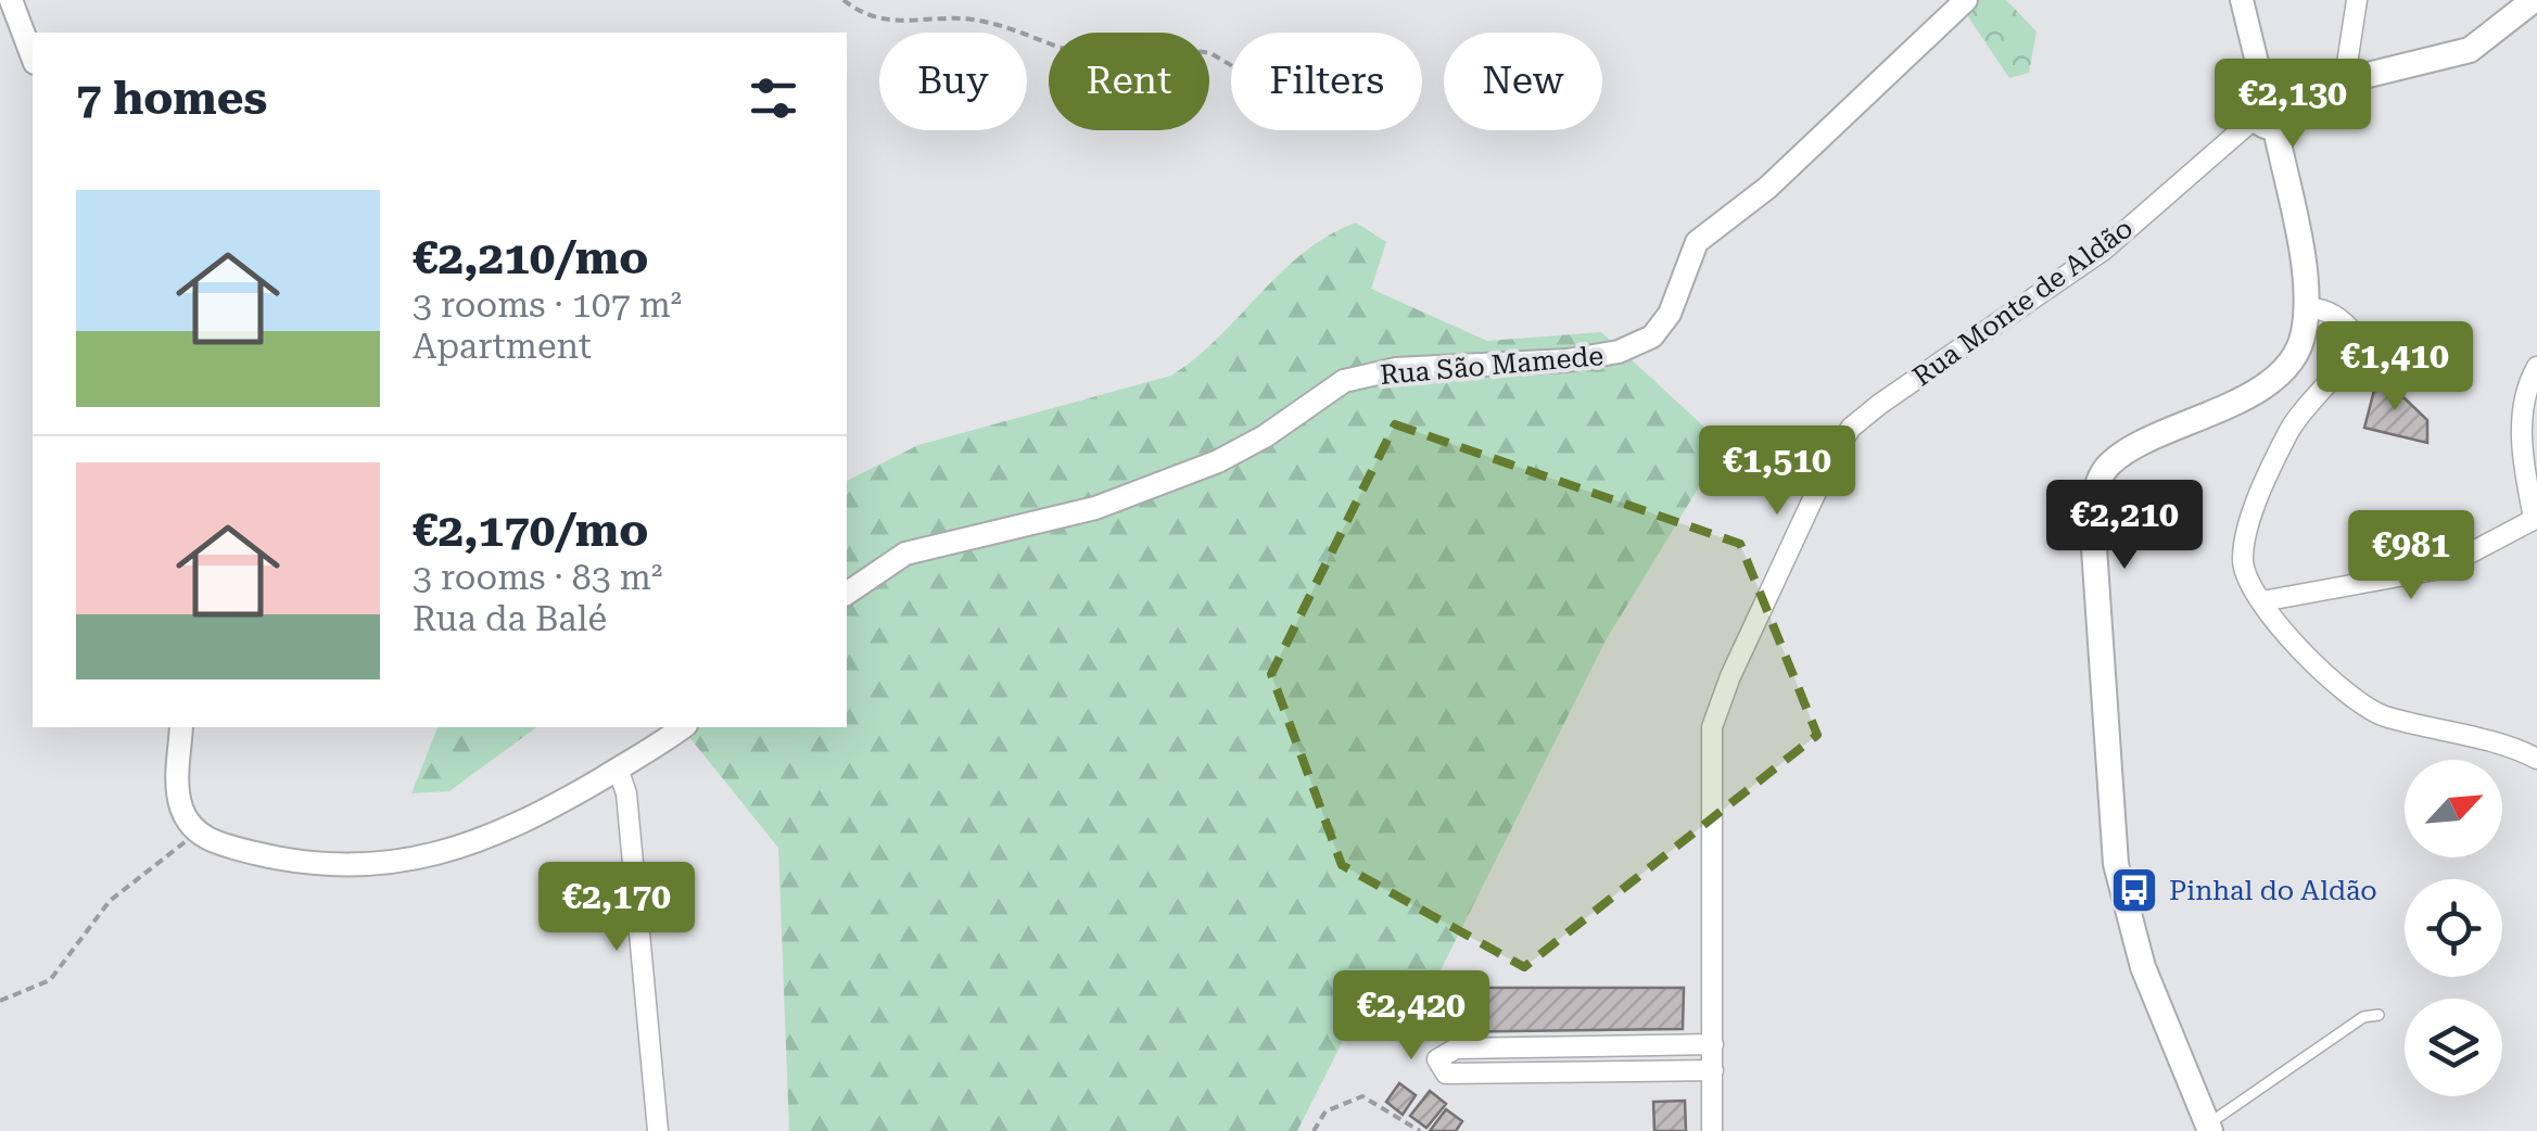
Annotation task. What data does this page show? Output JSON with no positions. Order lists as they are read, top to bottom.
{
  "streets": {
    "street": ["Rua Monte de Aldão", "Rua São Mamede"]
  },
  "places": {
    "bus stop": ["Pinhal do Aldão"]
  },
  "north": "top right",
  "page": {
    "chip": [
      "Buy",
      "Rent",
      "Filters",
      "New"
    ],
    "heading": "7 homes",
    "price": [
      "€2,130",
      "€1,410",
      "€1,510",
      "€2,210",
      "€981",
      "€2,170",
      "€2,420"
    ],
    "list": [
      {
        "name": "€2,210/mo",
        "note": "3 rooms · 107 m² · Apartment"
      },
      {
        "name": "€2,170/mo",
        "note": "3 rooms · 83 m² · Rua da Balé"
      }
    ]
  }
}
